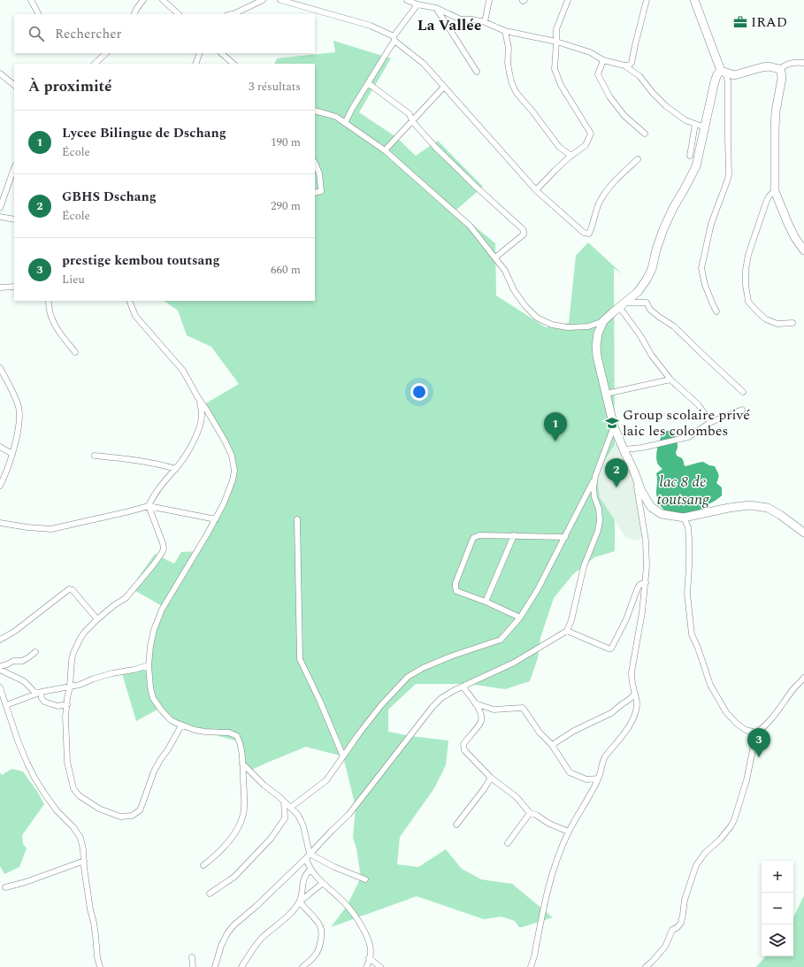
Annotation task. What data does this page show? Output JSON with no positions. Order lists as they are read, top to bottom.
{
  "districts": ["La Vallée"],
  "water": ["lac 8 de toutsang"],
  "places": {
    "office": ["IRAD"],
    "school or university": ["Group scolaire privé laic les colombes"]
  },
  "page": {
    "search": "Rechercher",
    "heading": ["À proximité", "3 résultats"],
    "list": [
      {
        "mark": "1",
        "name": "Lycee Bilingue de Dschang",
        "note": "École",
        "value": "190 m"
      },
      {
        "mark": "2",
        "name": "GBHS Dschang",
        "note": "École",
        "value": "290 m"
      },
      {
        "mark": "3",
        "name": "prestige kembou toutsang",
        "note": "Lieu",
        "value": "660 m"
      }
    ],
    "pins": ["1", "2", "3"],
    "map_buttons": ["+", "−"]
  }
}
